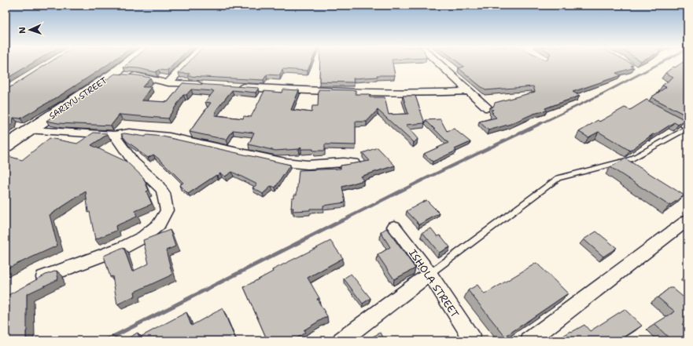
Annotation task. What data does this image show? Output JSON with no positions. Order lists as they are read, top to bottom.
{
  "streets": {
    "street": ["SARIYU STREET", "ISHOLA STREET"]
  },
  "north": "left"
}
